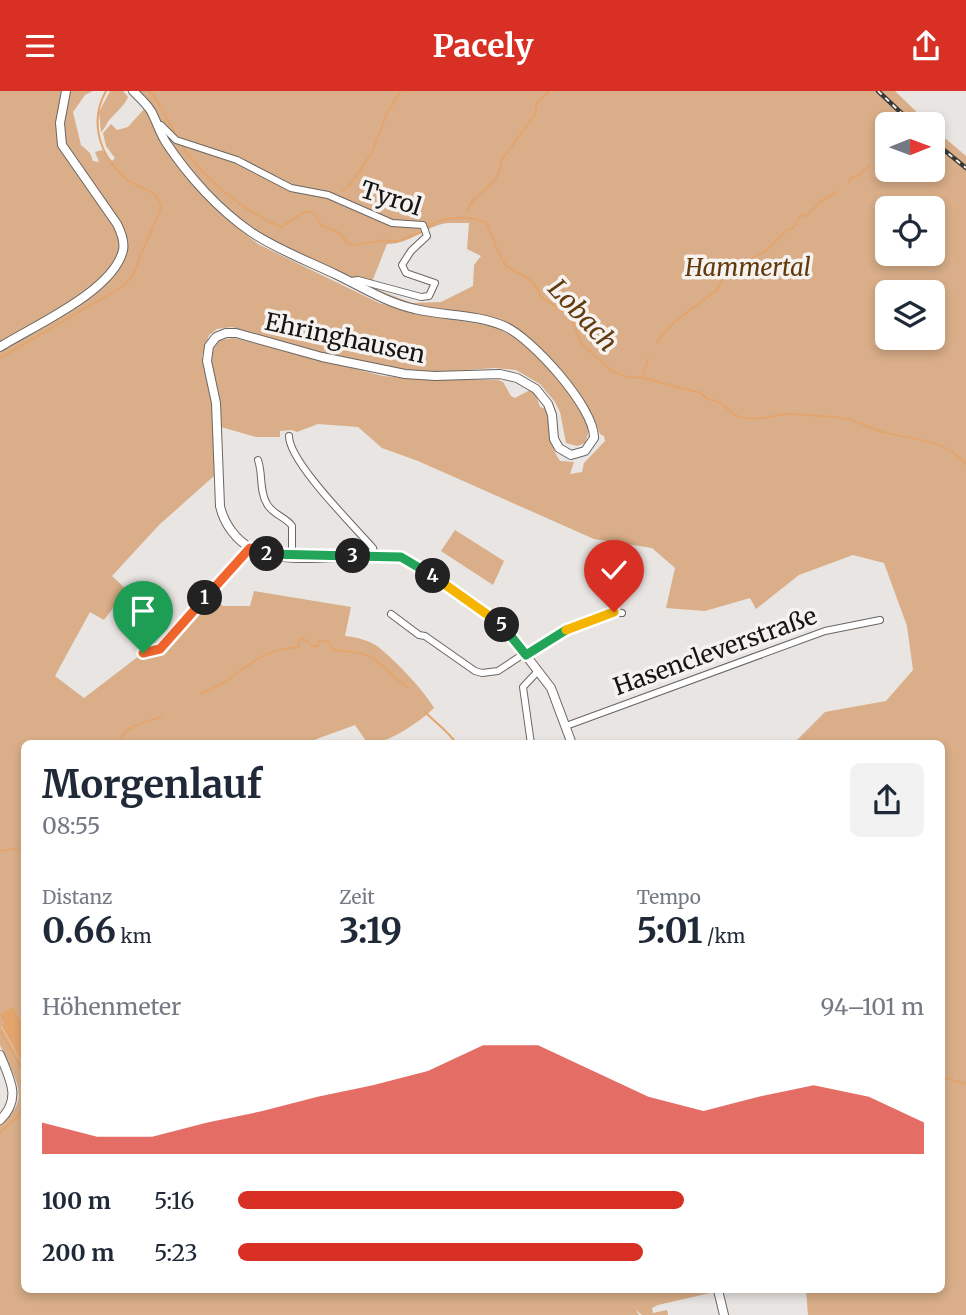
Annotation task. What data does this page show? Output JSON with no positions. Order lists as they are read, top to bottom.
{
  "streets": {
    "main road": ["Ehringhausen"],
    "street": ["Tyrol", "Hasencleverstraße"]
  },
  "crossings": [
    ["Tyrol", "Ehringhausen"]
  ],
  "water": ["Lobach"],
  "parks": ["Hammertal"],
  "north": "right",
  "page": {
    "header": "Pacely",
    "pins": [
      "2",
      "3",
      "4",
      "1",
      "5"
    ],
    "heading": ["Morgenlauf", "08:55"],
    "stats": [
      ["Distanz", "0.66 km"],
      ["Zeit", "3:19"],
      ["Tempo", "5:01 /km"]
    ],
    "chart": ["Höhenmeter", "94–101 m"],
    "list": [
      {
        "name": "100 m",
        "note": "5:16"
      },
      {
        "name": "200 m",
        "note": "5:23"
      }
    ]
  }
}
